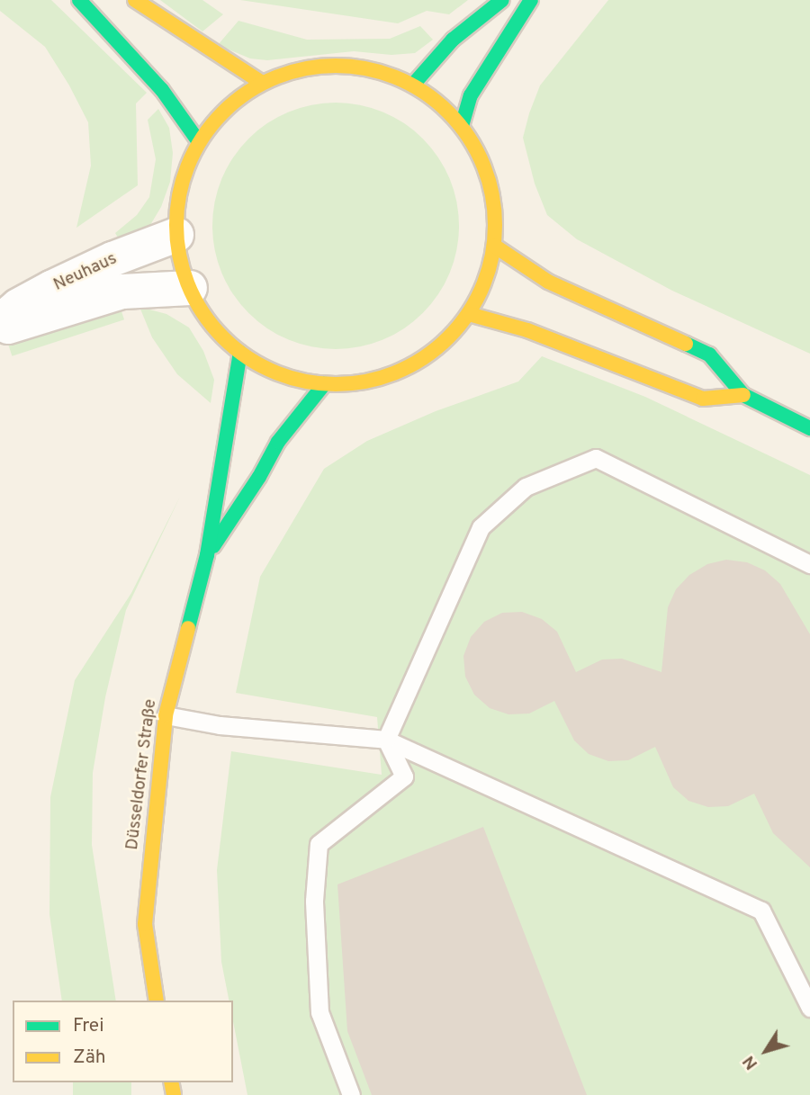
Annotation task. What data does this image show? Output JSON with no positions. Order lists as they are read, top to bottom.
{
  "streets": {
    "main road": ["Düsseldorfer Straße"],
    "street": ["Neuhaus"]
  },
  "legend": ["Frei", "Zäh"],
  "north": "bottom left"
}
